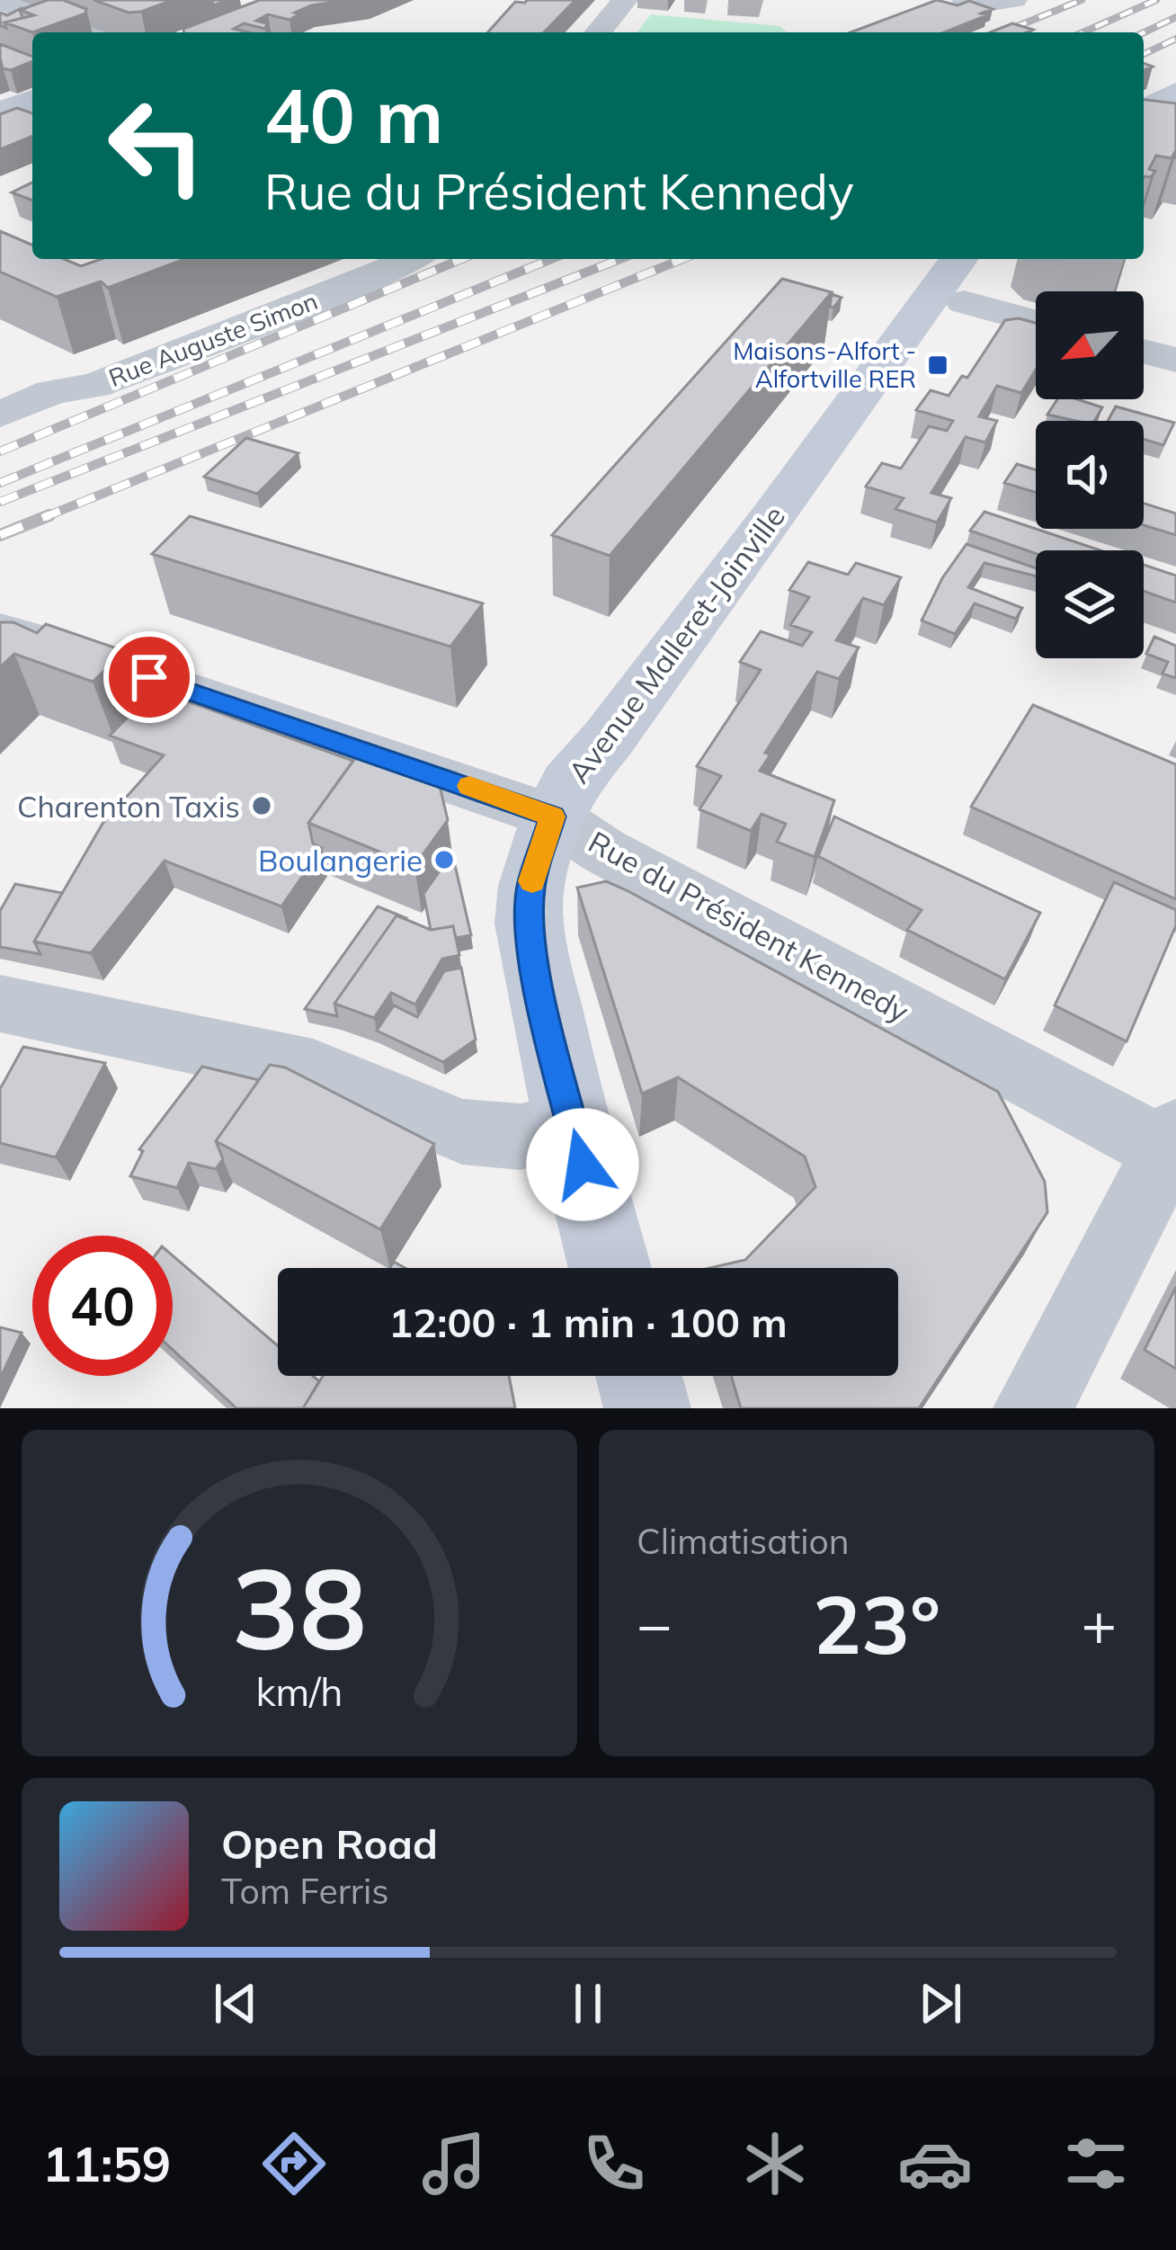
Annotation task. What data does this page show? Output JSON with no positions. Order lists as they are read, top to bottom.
{
  "streets": {
    "street": ["Rue Auguste Simon", "Avenue Malleret-Joinville", "Rue du Président Kennedy"]
  },
  "crossings": [
    ["Avenue Malleret-Joinville", "Rue du Président Kennedy"]
  ],
  "places": {
    "transit": ["Maisons-Alfort - Alfortville RER"],
    "other": ["Charenton Taxis", "Boulangerie"]
  },
  "north": "bottom left",
  "page": {
    "turn": ["40 m", "Rue du Président Kennedy"],
    "limit": "40",
    "trip": "12:00 · 1 min · 100 m",
    "tile": "Climatisation",
    "heat": ["−", "23°", "+"],
    "song": ["Open Road", "Tom Ferris"],
    "tabs": "11:59",
    "gauge": ["38", "km/h"]
  }
}
